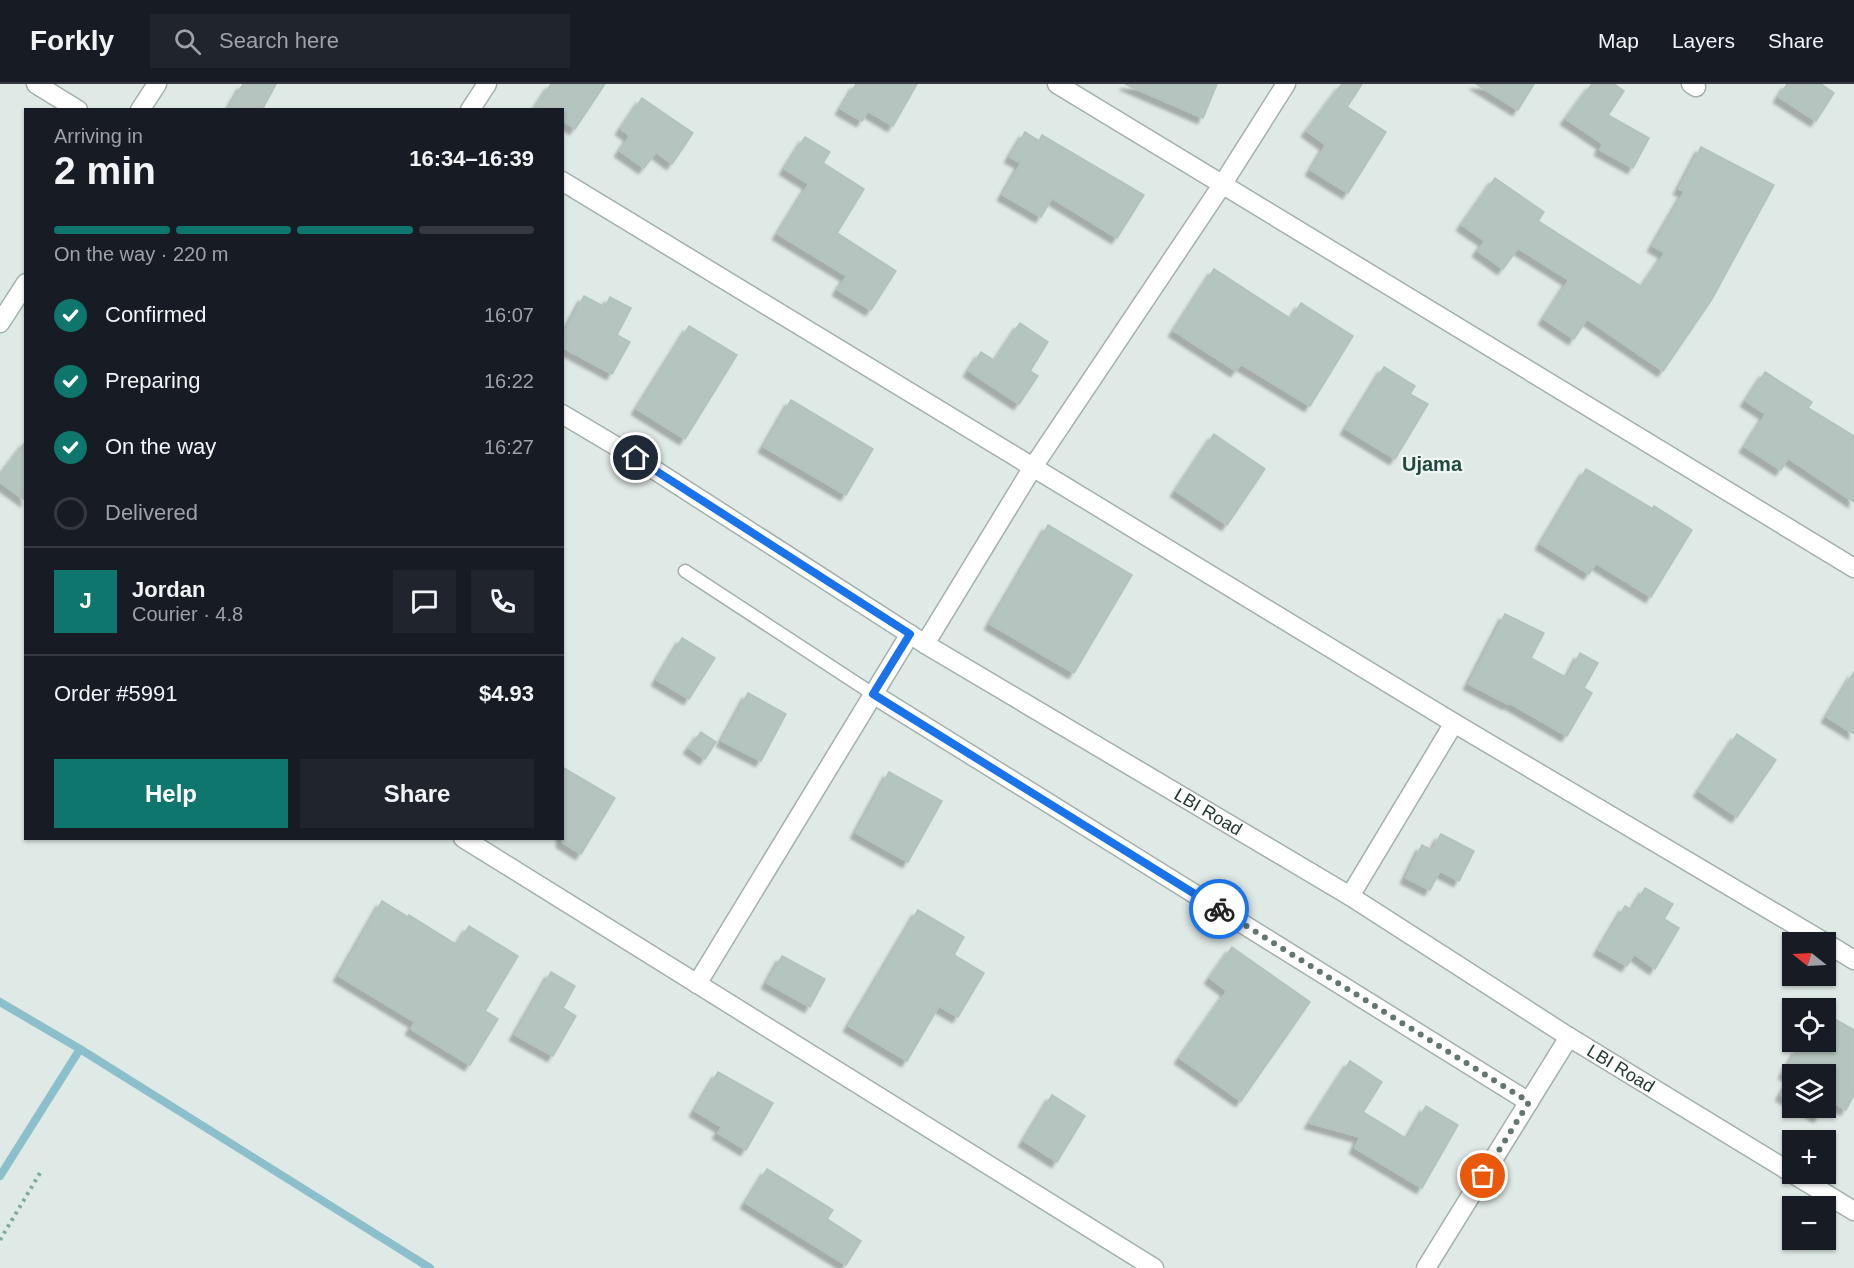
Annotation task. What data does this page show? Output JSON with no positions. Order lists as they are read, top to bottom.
{
  "streets": {
    "street": ["LBI Road"]
  },
  "districts": ["Ujama"],
  "north": "left",
  "page": {
    "header": "Forkly",
    "search": "Search here",
    "nav": ["Map", "Layers", "Share"],
    "heading": ["2 min", "Arriving in", "16:34–16:39"],
    "panel": [
      "Jordan",
      "Courier · 4.8",
      "Order #5991",
      "$4.93"
    ],
    "bar": "On the way · 220 m",
    "list": [
      ["Confirmed", "16:07"],
      ["Preparing", "16:22"],
      ["On the way", "16:27"],
      "Delivered"
    ],
    "round": "J",
    "buttons": ["Help", "Share"],
    "map_buttons": ["+", "−"]
  }
}
